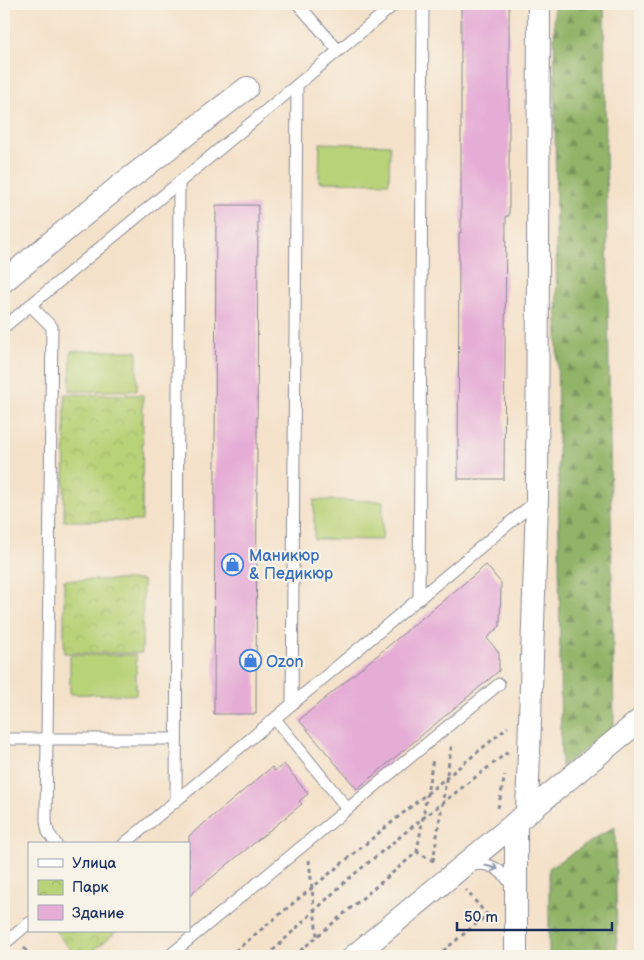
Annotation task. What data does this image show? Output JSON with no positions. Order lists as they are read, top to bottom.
{
  "places": {
    "shop": ["Маникюр & Педикюр", "Ozon"]
  },
  "legend": ["Улица", "Парк", "Здание"],
  "scale_bar": "50 m"
}
